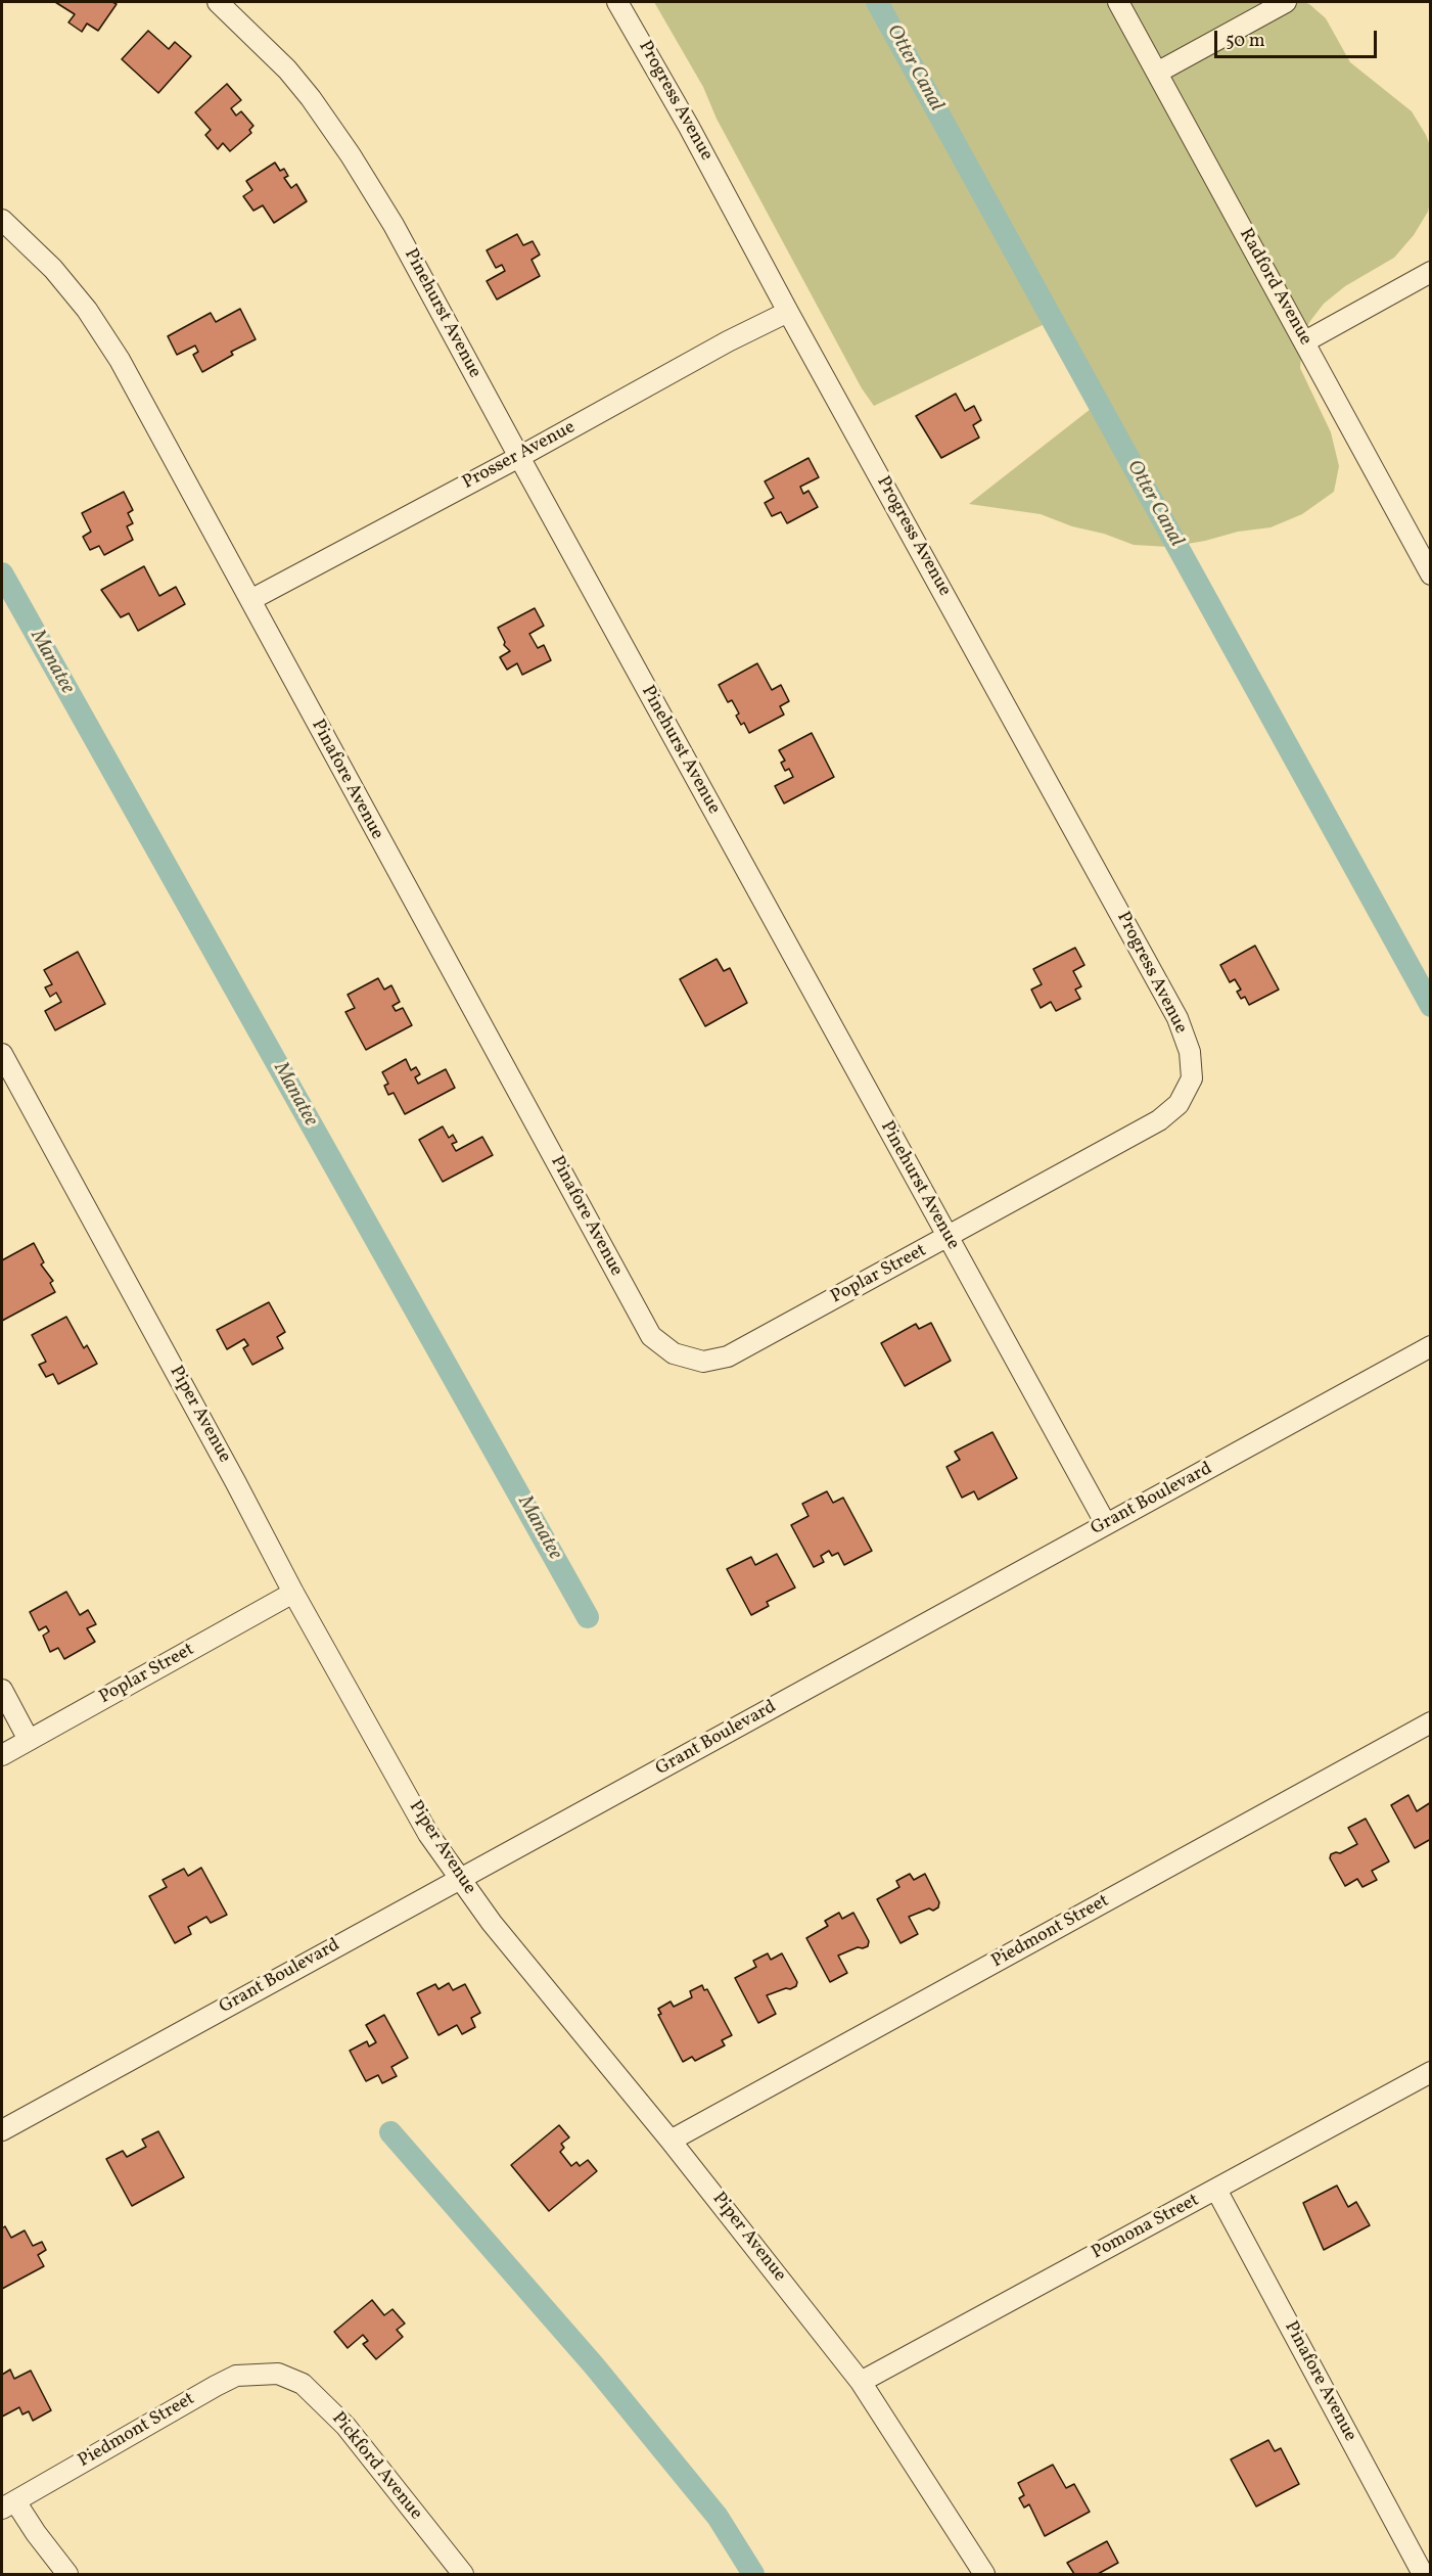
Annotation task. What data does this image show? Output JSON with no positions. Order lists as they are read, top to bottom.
{
  "streets": {
    "street": [
      "Progress Avenue",
      "Radford Avenue",
      "Pinehurst Avenue",
      "Prosser Avenue",
      "Pinafore Avenue",
      "Poplar Street",
      "Piper Avenue",
      "Grant Boulevard",
      "Piedmont Street",
      "Pomona Street",
      "Pickford Avenue"
    ]
  },
  "crossings": [
    ["Progress Avenue", "Prosser Avenue"],
    ["Progress Avenue", "Poplar Street"],
    ["Pinehurst Avenue", "Prosser Avenue"],
    ["Pinehurst Avenue", "Poplar Street"],
    ["Pinehurst Avenue", "Grant Boulevard"],
    ["Prosser Avenue", "Pinafore Avenue"],
    ["Pinafore Avenue", "Poplar Street"],
    ["Pinafore Avenue", "Pomona Street"],
    ["Poplar Street", "Piper Avenue"],
    ["Piper Avenue", "Grant Boulevard"],
    ["Piper Avenue", "Piedmont Street"],
    ["Piper Avenue", "Pomona Street"],
    ["Piedmont Street", "Pickford Avenue"]
  ],
  "water": ["Otter Canal", "Manatee"],
  "scale_bar": "50 m"
}
